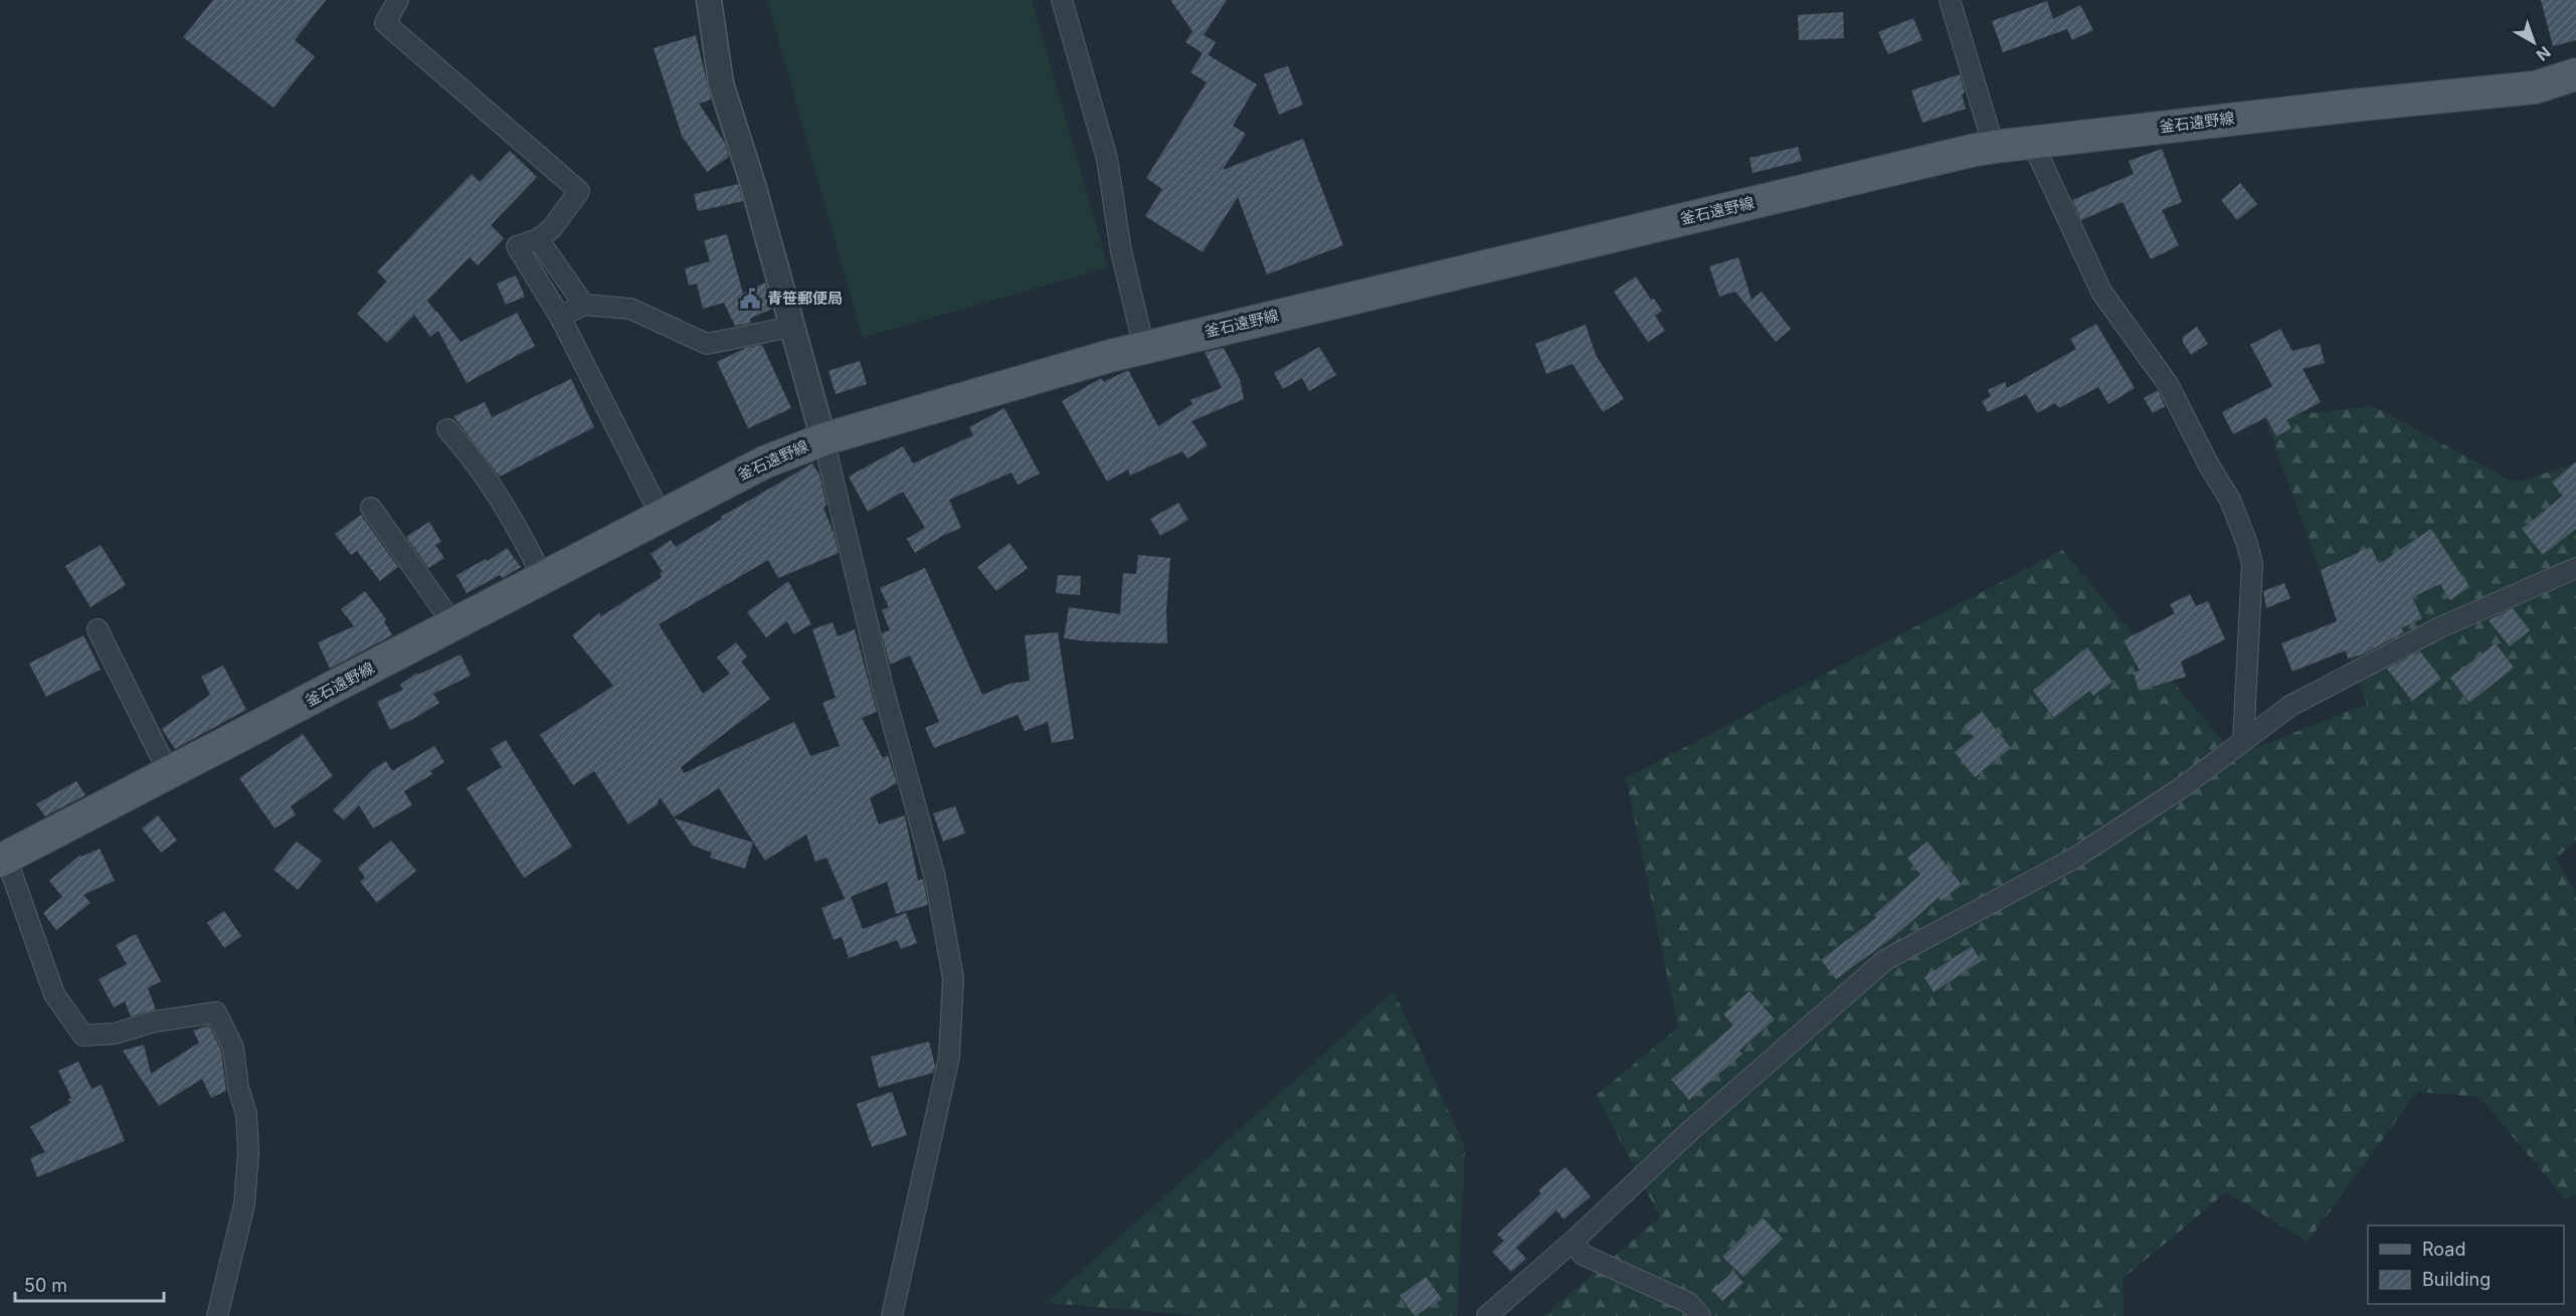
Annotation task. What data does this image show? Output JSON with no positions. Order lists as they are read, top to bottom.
{
  "streets": {
    "main road": ["釜石遠野線"]
  },
  "places": {
    "public building": ["青笹郵便局"]
  },
  "legend": ["Road", "Building"],
  "scale_bar": "50 m",
  "north": "bottom right"
}
